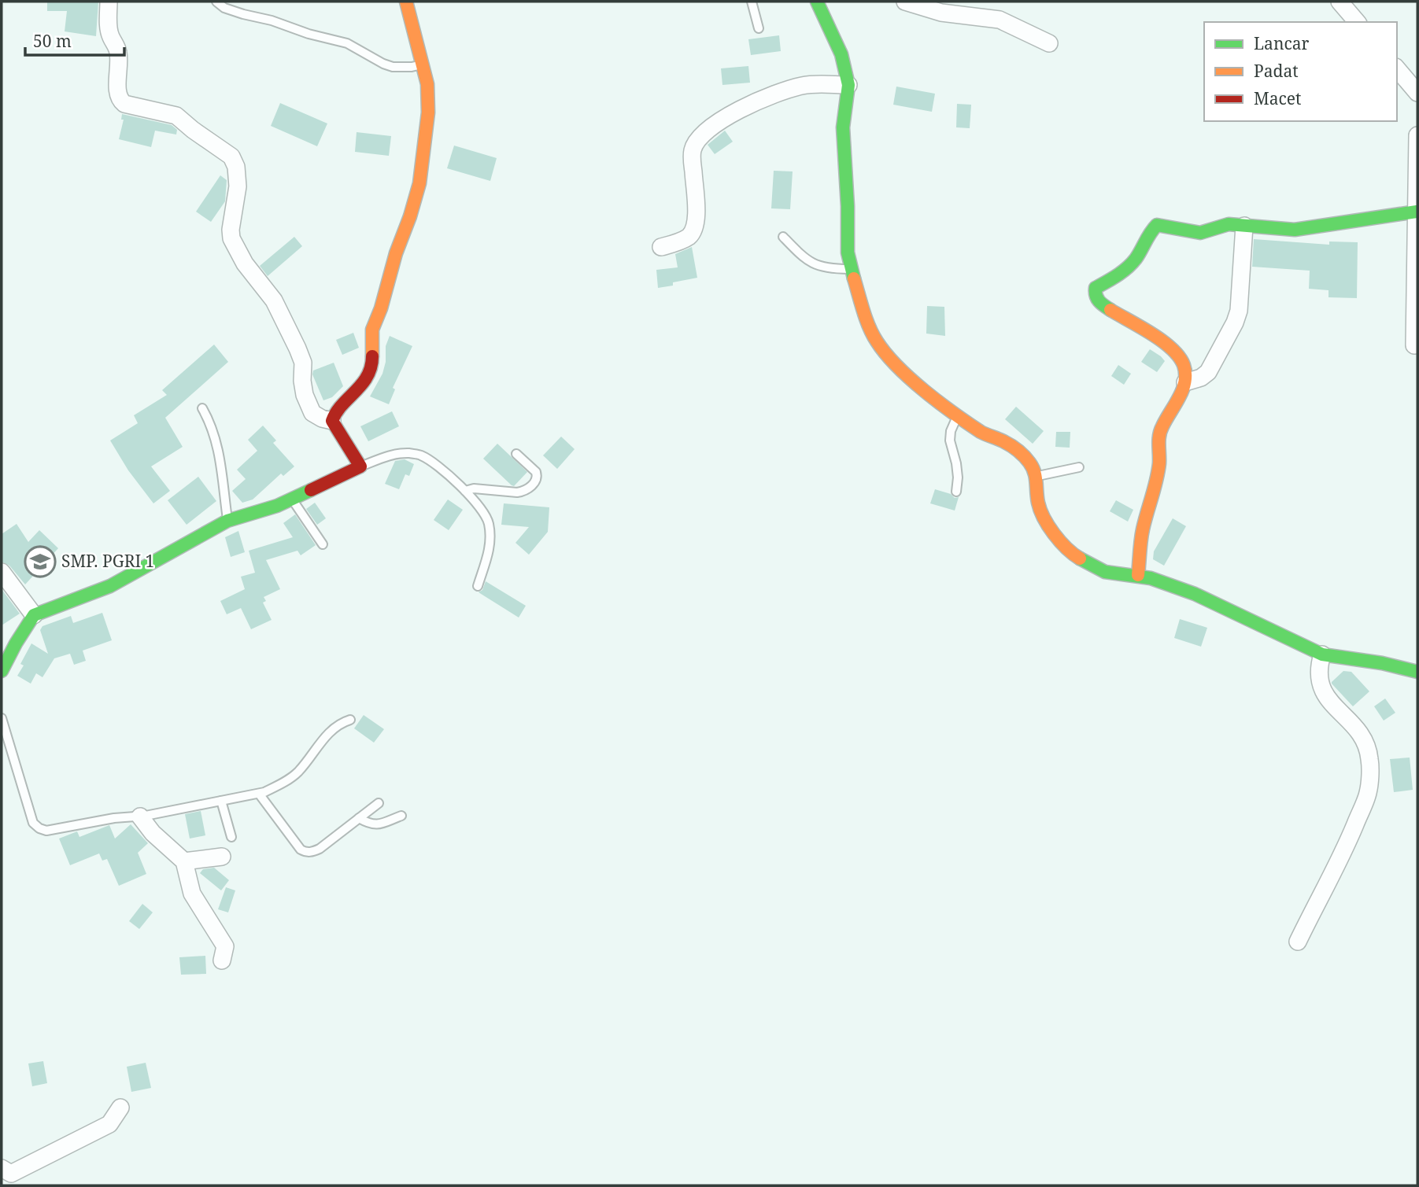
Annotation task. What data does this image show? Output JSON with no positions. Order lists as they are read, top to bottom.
{
  "places": {
    "school or university": ["SMP. PGRI 1"]
  },
  "legend": ["Lancar", "Padat", "Macet"],
  "scale_bar": "50 m"
}
